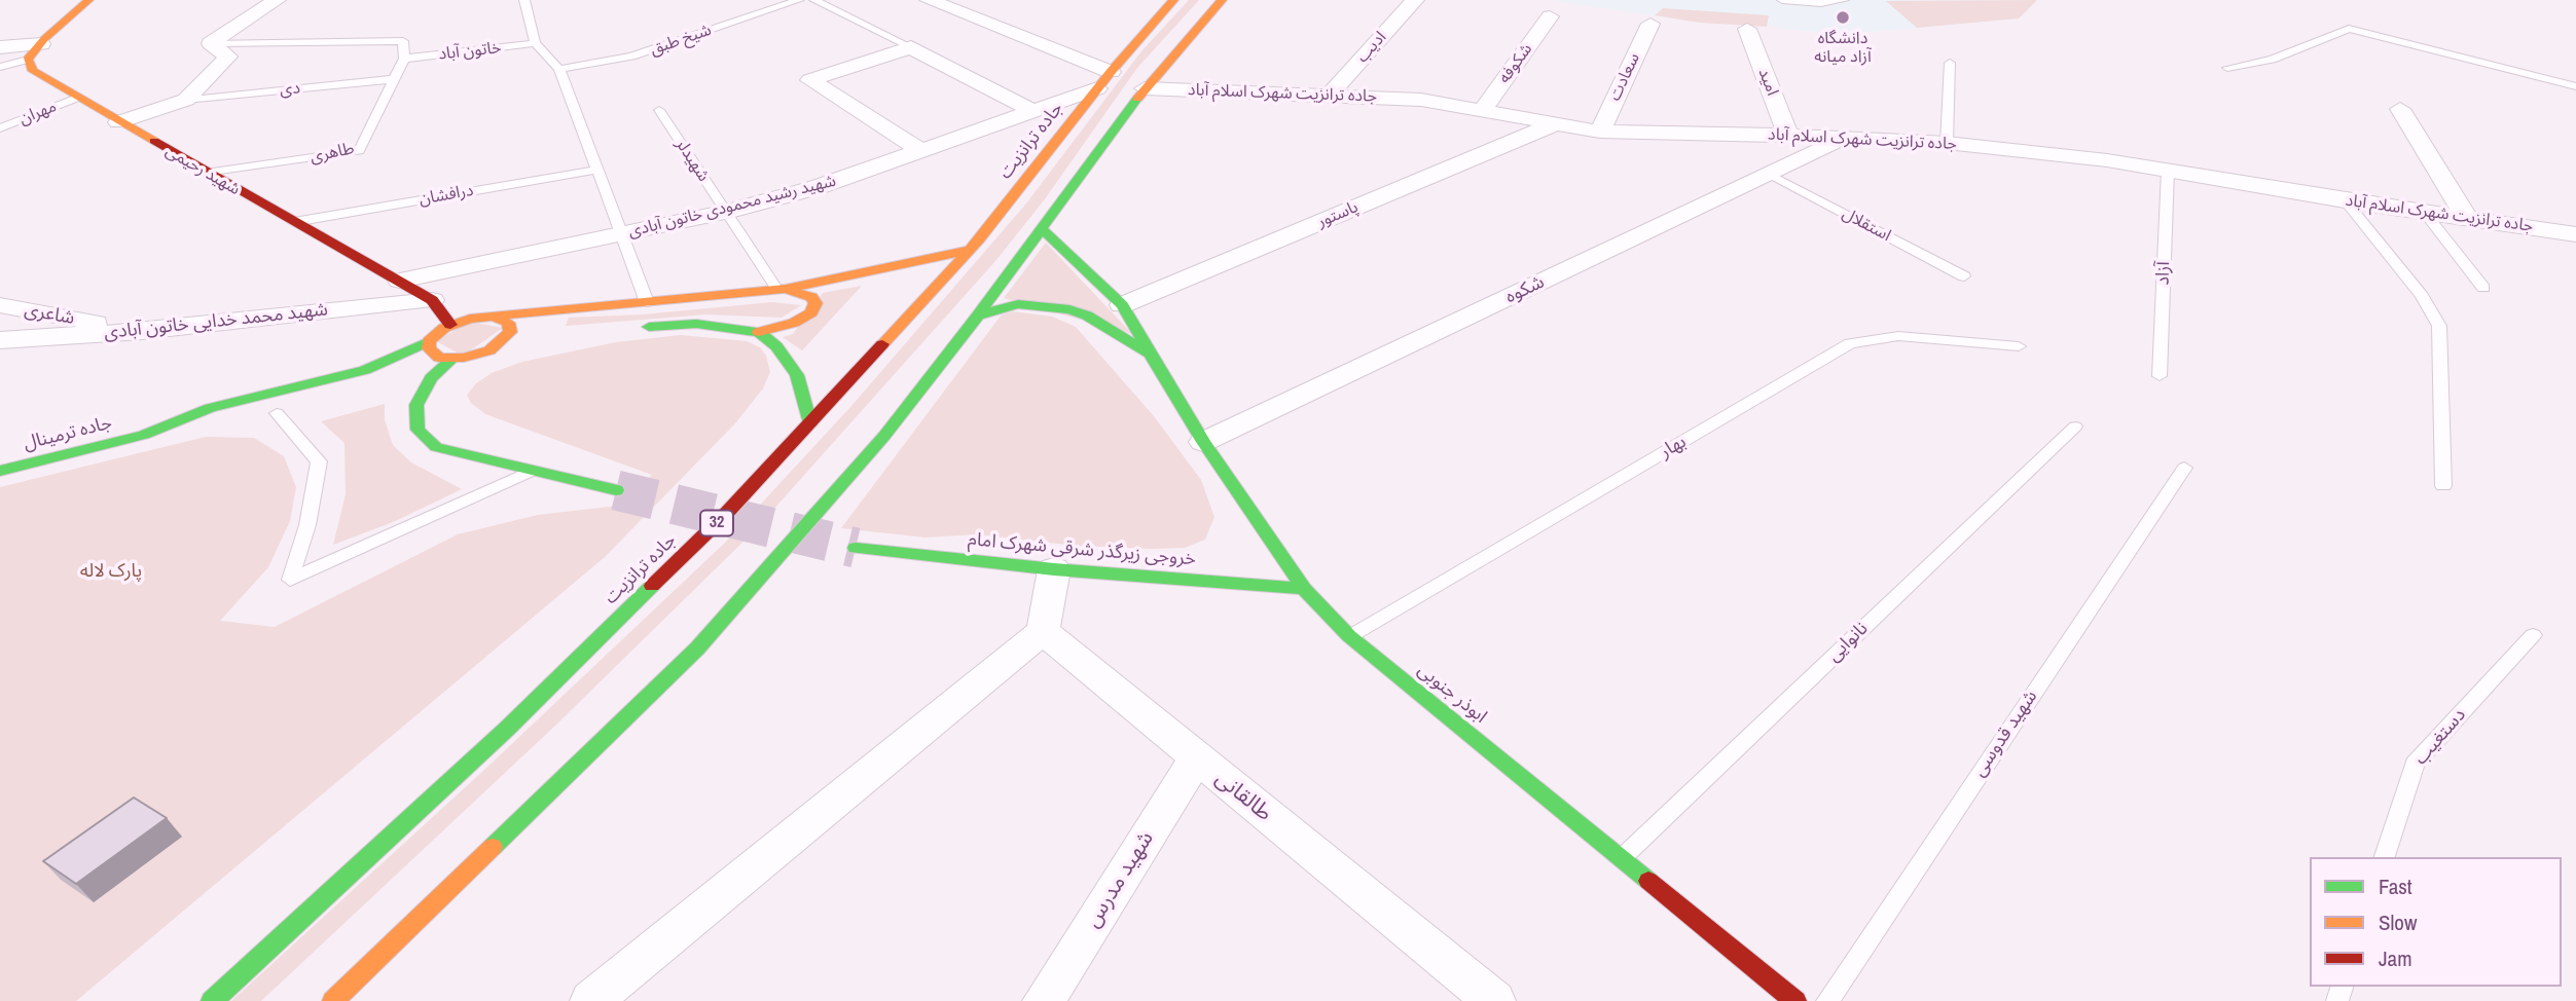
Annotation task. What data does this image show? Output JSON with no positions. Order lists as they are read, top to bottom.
{
  "streets": {
    "main road": [
      "جاده ترانزیت",
      "شهید رحیمی",
      "جاده ترمینال",
      "32",
      "خروجی زیرگذر شرقی شهرک امام",
      "ابوذر جنوبی"
    ],
    "street": [
      "ادیب",
      "شکوفه",
      "سعادت",
      "امید",
      "جاده ترانزیت شهرک اسلام آباد",
      "شهید رشید محمودی خاتون آبادی",
      "پاستور",
      "شکوه",
      "شاعری",
      "شهید محمد خدایی خاتون آبادی",
      "طالقانی",
      "شهید مدرس"
    ],
    "lane": [
      "شیخ طبق",
      "خاتون آباد",
      "دی",
      "مهران",
      "طاهری",
      "شهیدلر",
      "درافشان",
      "استقلال",
      "آزاد",
      "بهار",
      "نانوایی",
      "شهید قدوسی",
      "دستغیب"
    ]
  },
  "crossings": [
    ["ادیب", "جاده ترانزیت شهرک اسلام آباد"],
    ["خاتون آباد", "طاهری"],
    ["شکوفه", "جاده ترانزیت شهرک اسلام آباد"],
    ["سعادت", "جاده ترانزیت شهرک اسلام آباد"],
    ["امید", "جاده ترانزیت شهرک اسلام آباد"],
    ["دی", "طاهری"],
    ["جاده ترانزیت شهرک اسلام آباد", "پاستور"],
    ["جاده ترانزیت شهرک اسلام آباد", "آزاد"],
    ["جاده ترانزیت شهرک اسلام آباد", "شکوه"],
    ["مهران", "شهید رحیمی"],
    ["جاده ترانزیت", "شهید رشید محمودی خاتون آبادی"],
    ["طاهری", "شهید رحیمی"],
    ["شهیدلر", "شهید رشید محمودی خاتون آبادی"],
    ["شهید رحیمی", "درافشان"],
    ["شهید رحیمی", "شهید رشید محمودی خاتون آبادی"],
    ["شهید رحیمی", "شهید محمد خدایی خاتون آبادی"],
    ["پاستور", "ابوذر جنوبی"],
    ["استقلال", "شکوه"],
    ["شکوه", "ابوذر جنوبی"],
    ["شاعری", "شهید محمد خدایی خاتون آبادی"],
    ["بهار", "ابوذر جنوبی"],
    ["خروجی زیرگذر شرقی شهرک امام", "ابوذر جنوبی"],
    ["نانوایی", "ابوذر جنوبی"],
    ["طالقانی", "شهید مدرس"]
  ],
  "parks": ["پارک لاله"],
  "places": ["دانشگاه آزاد میانه"],
  "legend": ["Fast", "Slow", "Jam"]
}
